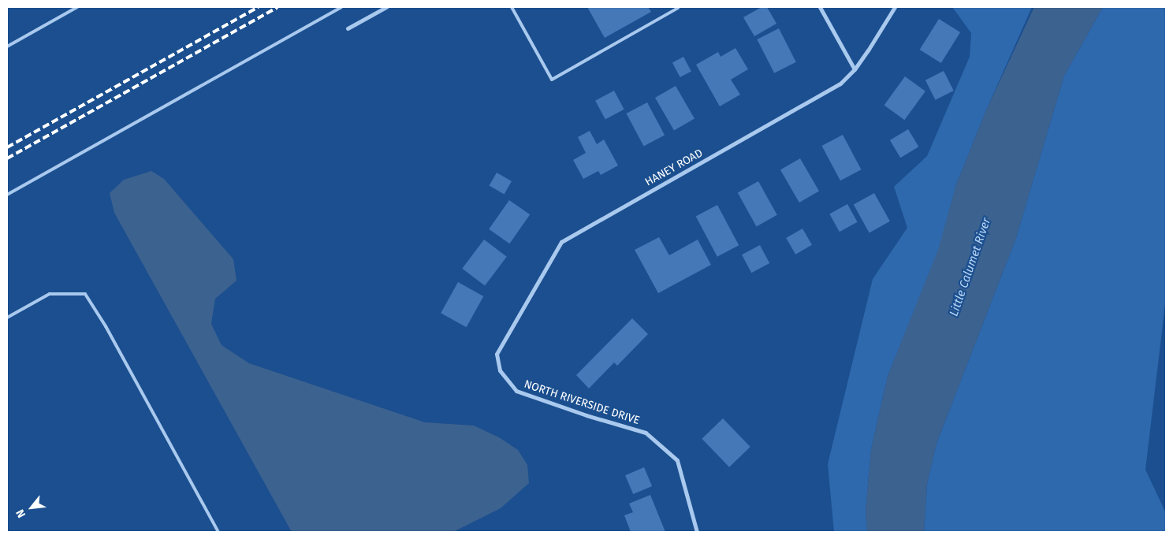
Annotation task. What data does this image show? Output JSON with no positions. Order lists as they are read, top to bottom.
{
  "streets": {
    "street": ["HANEY ROAD", "NORTH RIVERSIDE DRIVE"]
  },
  "crossings": [
    ["HANEY ROAD", "NORTH RIVERSIDE DRIVE"]
  ],
  "water": ["Little Calumet River"],
  "north": "bottom left"
}
